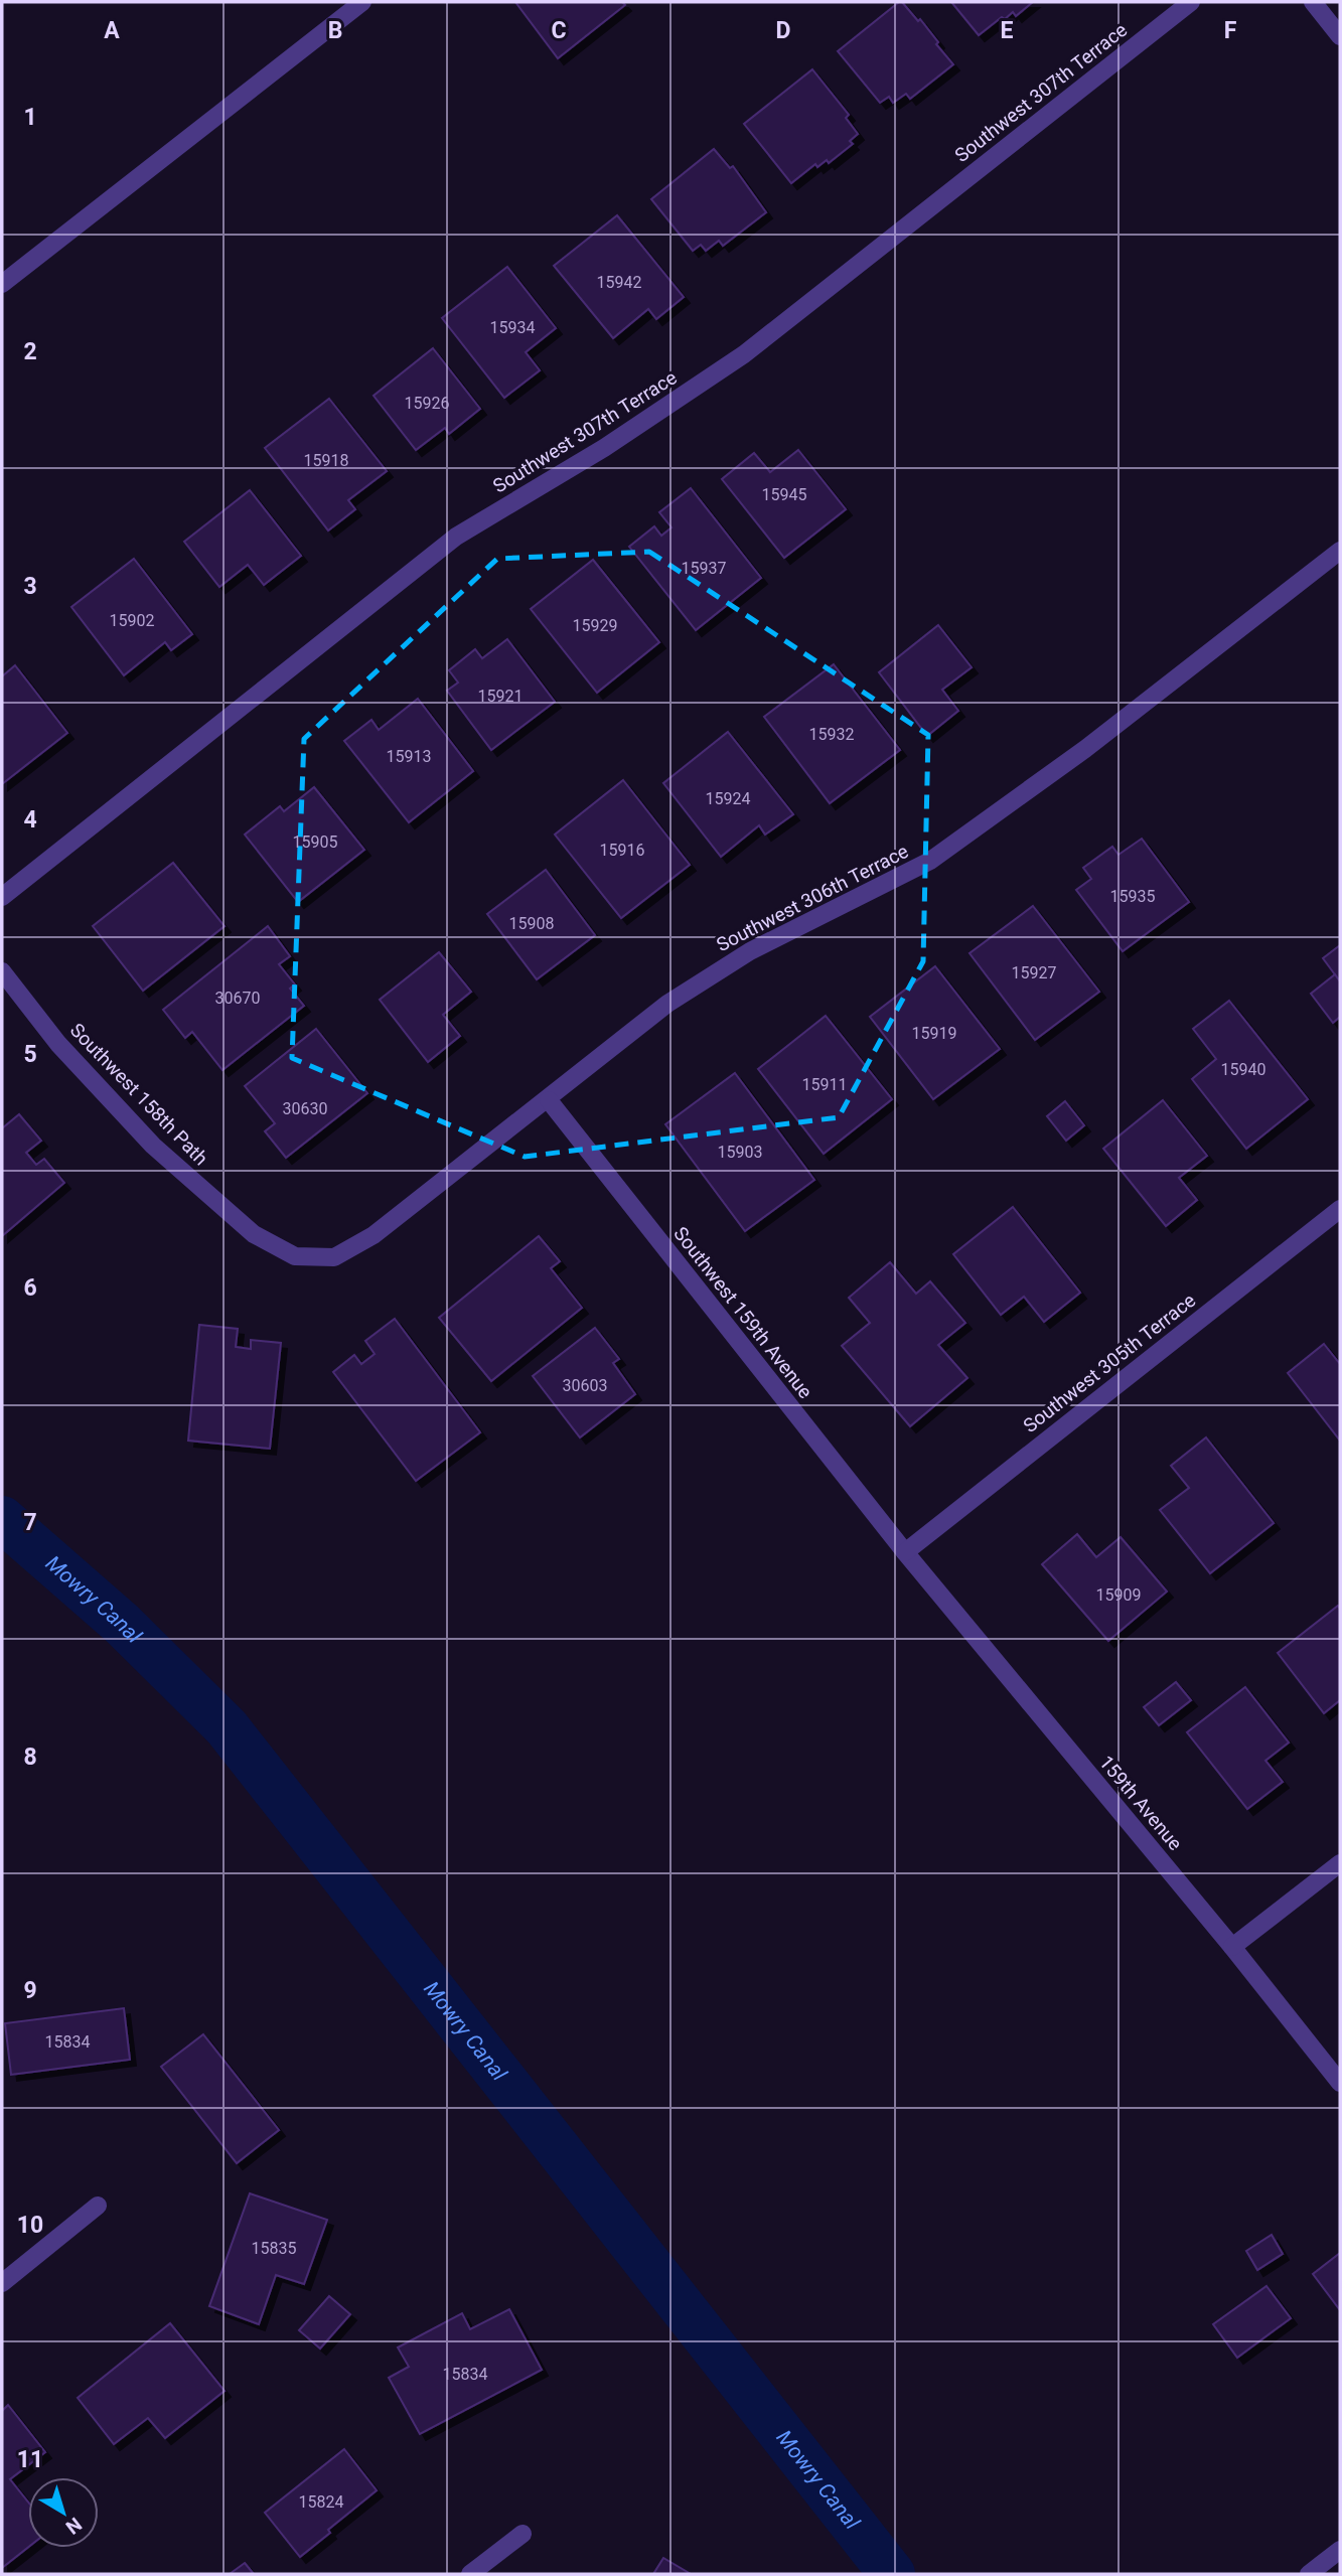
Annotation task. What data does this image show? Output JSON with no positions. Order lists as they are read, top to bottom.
{
  "streets": {
    "street": [
      "Southwest 307th Terrace",
      "Southwest 306th Terrace",
      "Southwest 158th Path",
      "Southwest 159th Avenue",
      "Southwest 305th Terrace",
      "159th Avenue"
    ]
  },
  "crossings": [
    ["Southwest 306th Terrace", "Southwest 158th Path"],
    ["Southwest 306th Terrace", "Southwest 159th Avenue"],
    ["Southwest 159th Avenue", "Southwest 305th Terrace"],
    ["Southwest 159th Avenue", "159th Avenue"],
    ["Southwest 305th Terrace", "159th Avenue"]
  ],
  "water": ["Mowry Canal"],
  "house_numbers": [
    "15942",
    "15934",
    "15926",
    "15918",
    "15945",
    "15937",
    "15902",
    "15929",
    "15921",
    "15932",
    "15913",
    "15924",
    "15905",
    "15916",
    "15935",
    "15908",
    "15927",
    "30670",
    "15919",
    "15940",
    "15911",
    "30630",
    "15903",
    "30603",
    "15909",
    "15834",
    "15835",
    "15834",
    "15824"
  ],
  "north": "bottom right",
  "grid": {
    "columns": [
      "A",
      "B",
      "C",
      "D",
      "E",
      "F"
    ],
    "rows": [
      "1",
      "2",
      "3",
      "4",
      "5",
      "6",
      "7",
      "8",
      "9",
      "10",
      "11"
    ]
  }
}
